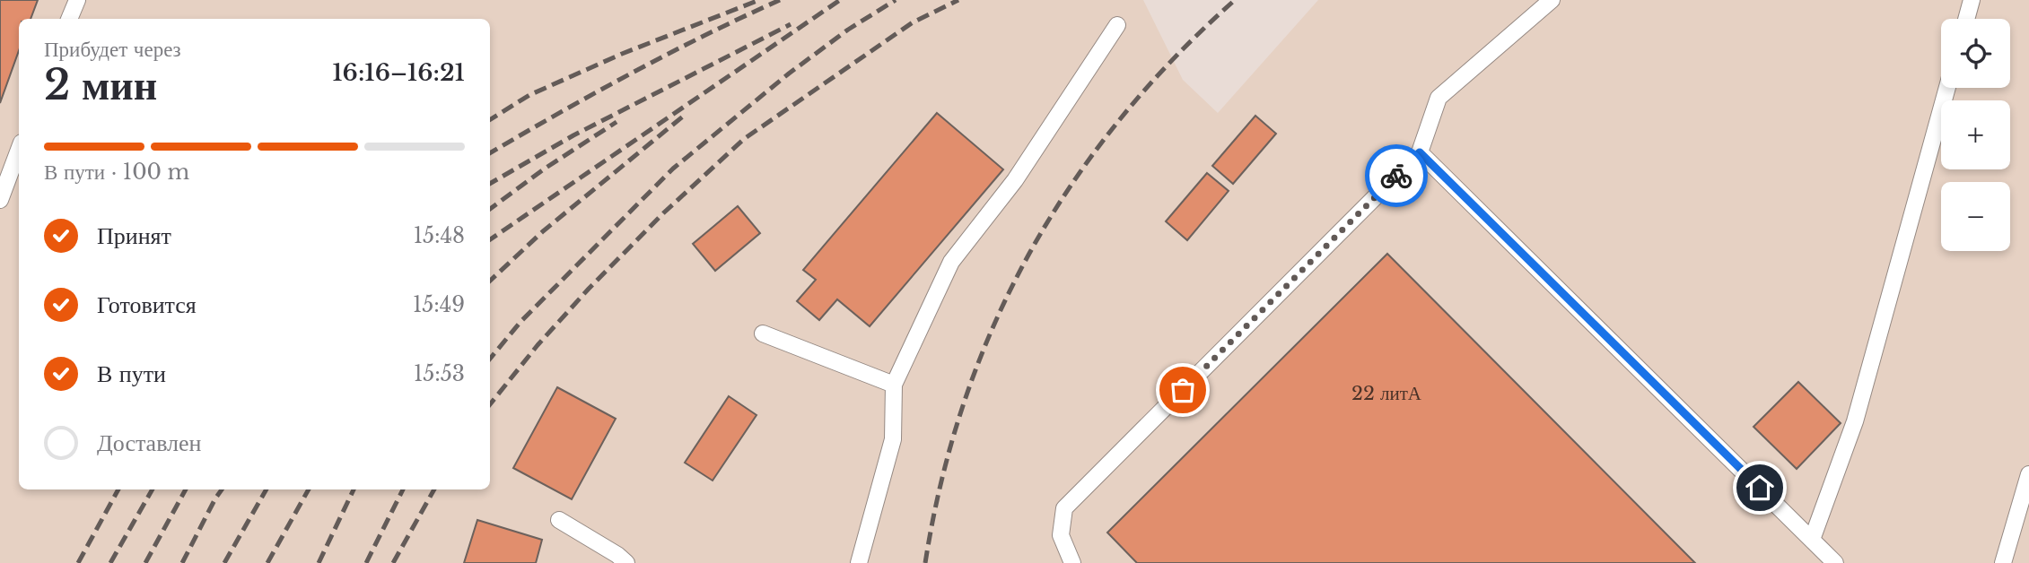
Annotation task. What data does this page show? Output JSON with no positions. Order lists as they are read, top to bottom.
{
  "house_numbers": ["22 литА"],
  "page": {
    "map_buttons": ["+", "−"],
    "heading": ["2 мин", "Прибудет через", "16:16–16:21"],
    "bar": "В пути · 100 m",
    "list": [
      ["Принят", "15:48"],
      ["Готовится", "15:49"],
      ["В пути", "15:53"],
      "Доставлен"
    ]
  }
}
